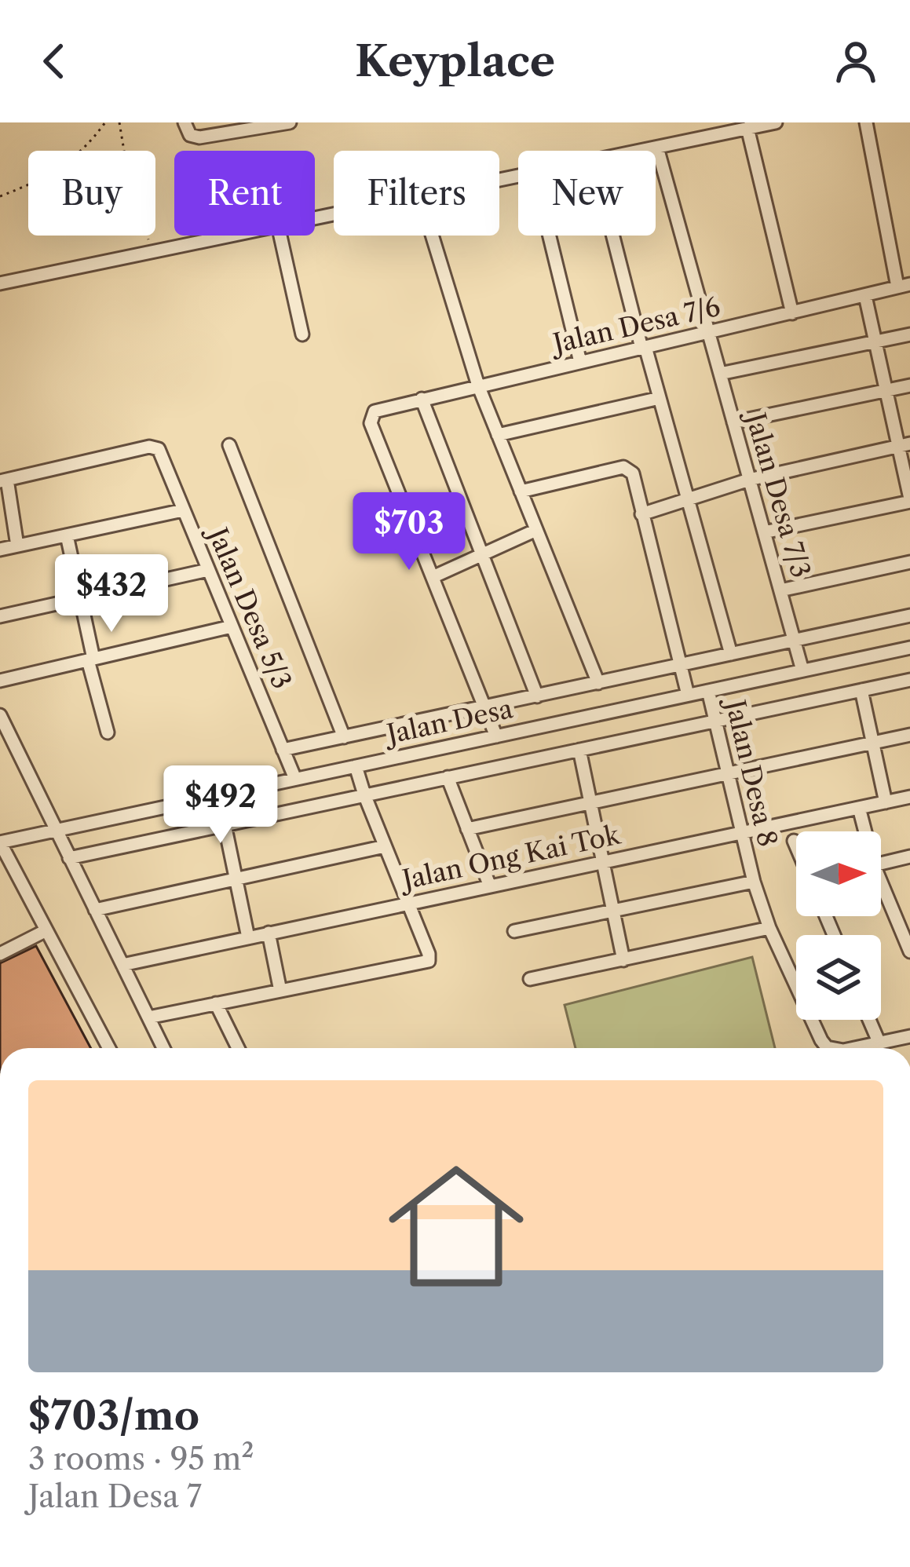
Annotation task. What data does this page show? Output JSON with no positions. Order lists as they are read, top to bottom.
{
  "streets": {
    "street": [
      "Jalan Desa 7/6",
      "Jalan Desa 7/3",
      "Jalan Desa 5/3",
      "Jalan Desa",
      "Jalan Desa 8",
      "Jalan Ong Kai Tok"
    ]
  },
  "crossings": [
    ["Jalan Desa 7/6", "Jalan Desa 7/3"],
    ["Jalan Desa 7/3", "Jalan Desa"],
    ["Jalan Desa 5/3", "Jalan Desa"],
    ["Jalan Desa", "Jalan Desa 8"],
    ["Jalan Desa 8", "Jalan Ong Kai Tok"]
  ],
  "north": "right",
  "page": {
    "header": "Keyplace",
    "chip": [
      "Buy",
      "Rent",
      "Filters",
      "New"
    ],
    "price": ["$703", "$432", "$492"],
    "list": [
      {
        "name": "$703/mo",
        "note": "3 rooms · 95 m² · Jalan Desa 7"
      }
    ]
  }
}
